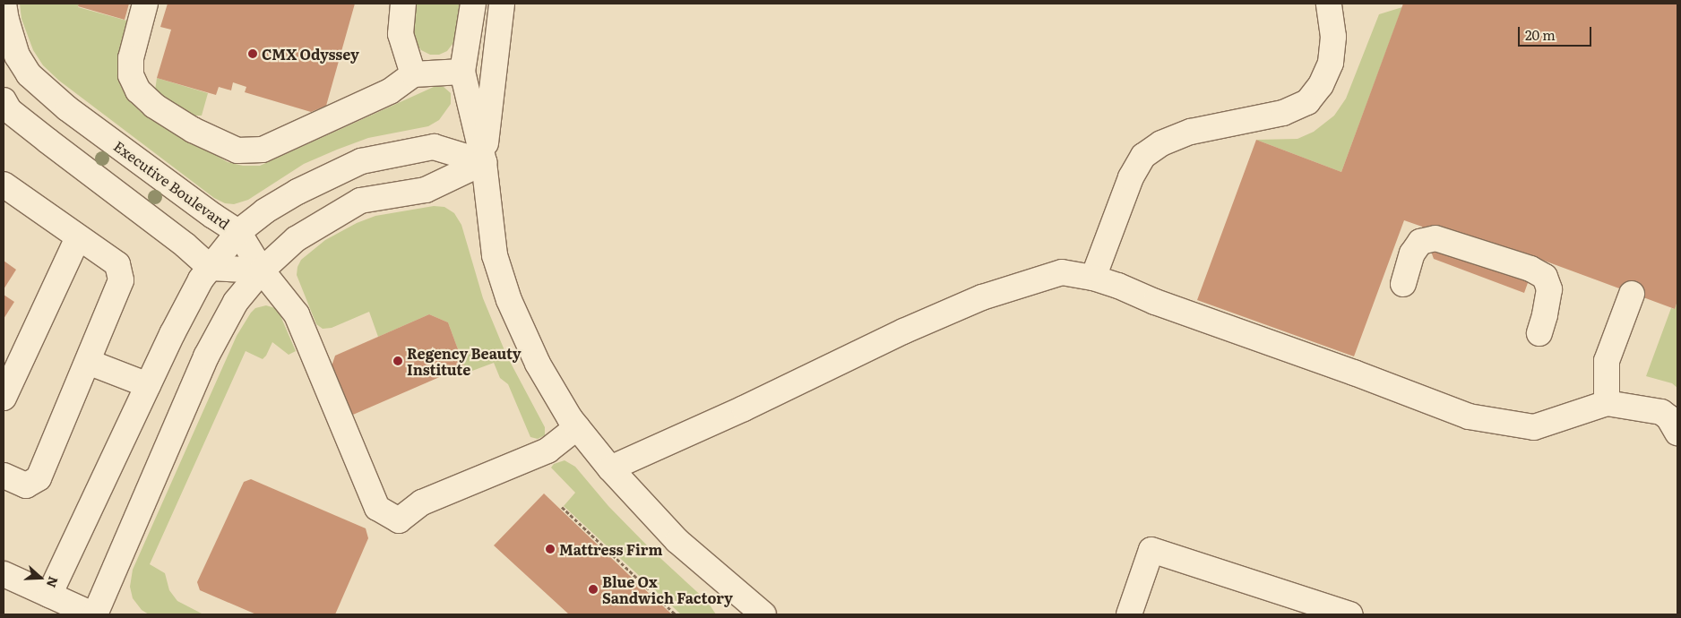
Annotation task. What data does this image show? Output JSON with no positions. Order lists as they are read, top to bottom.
{
  "streets": {
    "street": ["Executive Boulevard"]
  },
  "places": [
    "CMX Odyssey",
    "Regency Beauty Institute",
    "Mattress Firm",
    "Blue Ox Sandwich Factory"
  ],
  "scale_bar": "20 m",
  "north": "right"
}
